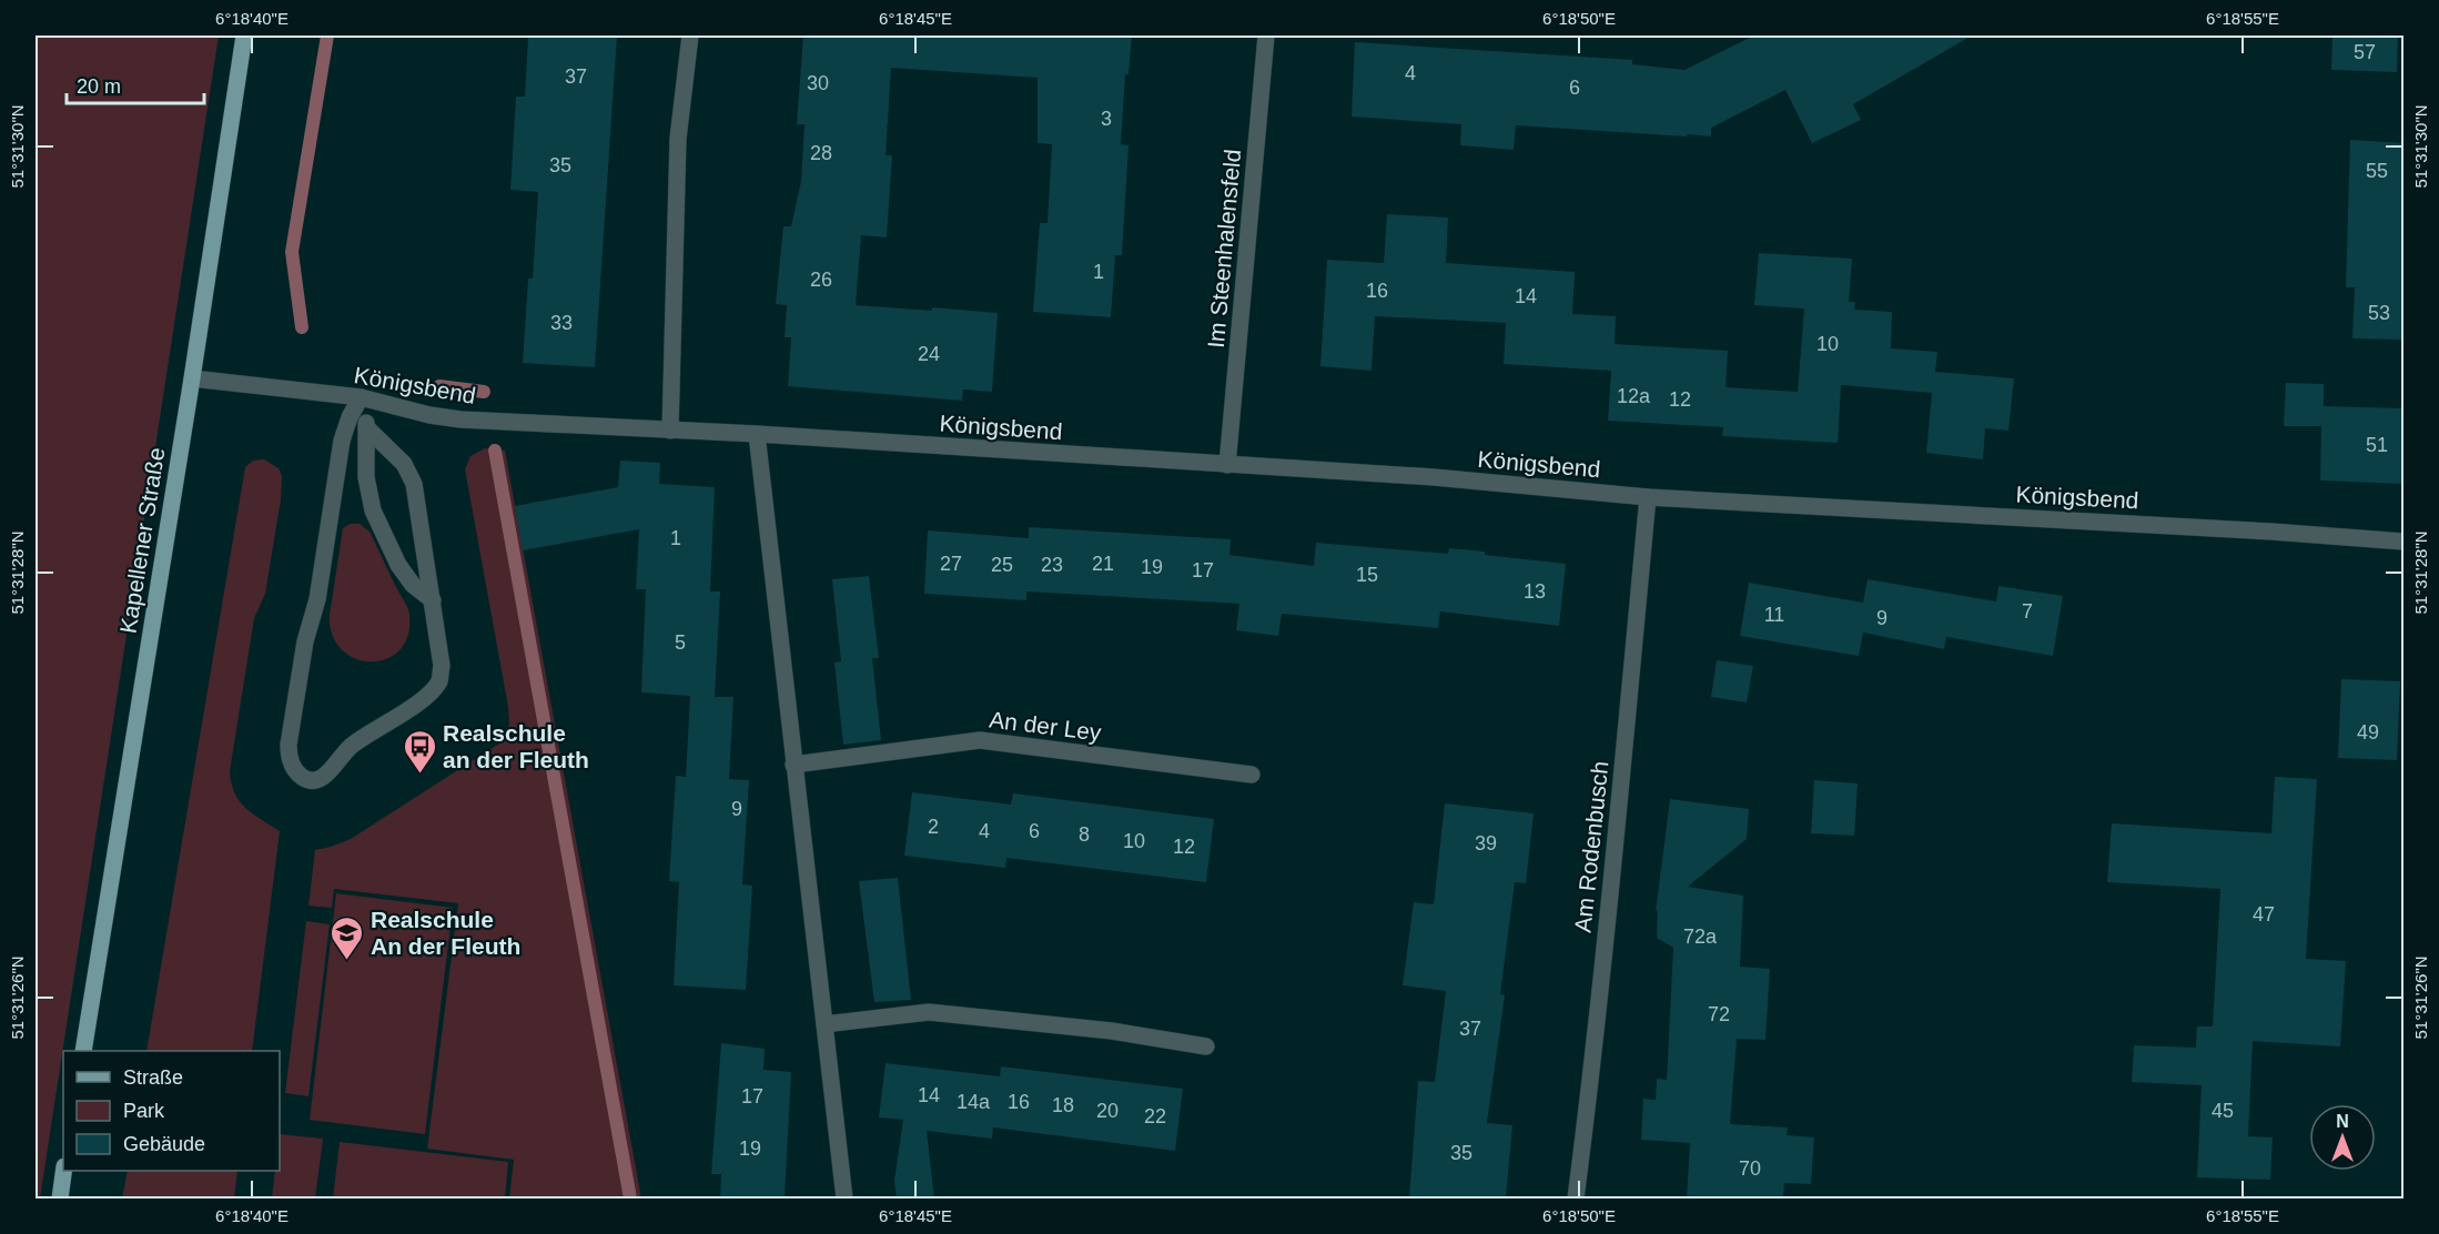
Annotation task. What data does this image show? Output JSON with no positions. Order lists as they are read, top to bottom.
{
  "streets": {
    "main road": ["Kapellener Straße"],
    "street": [
      "Im Steenhalensfeld",
      "Königsbend",
      "An der Ley",
      "Am Rodenbusch"
    ]
  },
  "crossings": [
    ["Im Steenhalensfeld", "Königsbend"],
    ["Königsbend", "Kapellener Straße"],
    ["Königsbend", "Am Rodenbusch"]
  ],
  "places": {
    "bus stop": ["Realschule an der Fleuth"],
    "school or university": ["Realschule An der Fleuth"]
  },
  "house_numbers": [
    "57",
    "4",
    "37",
    "30",
    "6",
    "3",
    "28",
    "35",
    "55",
    "1",
    "26",
    "16",
    "14",
    "53",
    "33",
    "10",
    "24",
    "12a",
    "12",
    "51",
    "1",
    "27",
    "21",
    "25",
    "23",
    "19",
    "17",
    "15",
    "13",
    "7",
    "11",
    "9",
    "5",
    "49",
    "9",
    "2",
    "4",
    "6",
    "8",
    "10",
    "39",
    "12",
    "47",
    "72a",
    "72",
    "37",
    "14",
    "17",
    "14a",
    "16",
    "18",
    "20",
    "45",
    "22",
    "19",
    "35",
    "70"
  ],
  "legend": ["Straße", "Park", "Gebäude"],
  "scale_bar": "20 m",
  "north": "top",
  "coordinates": [
    "6°18'40\"E",
    "6°18'45\"E",
    "6°18'50\"E",
    "6°18'55\"E",
    "51°31'30\"N",
    "51°31'28\"N",
    "51°31'26\"N"
  ]
}
